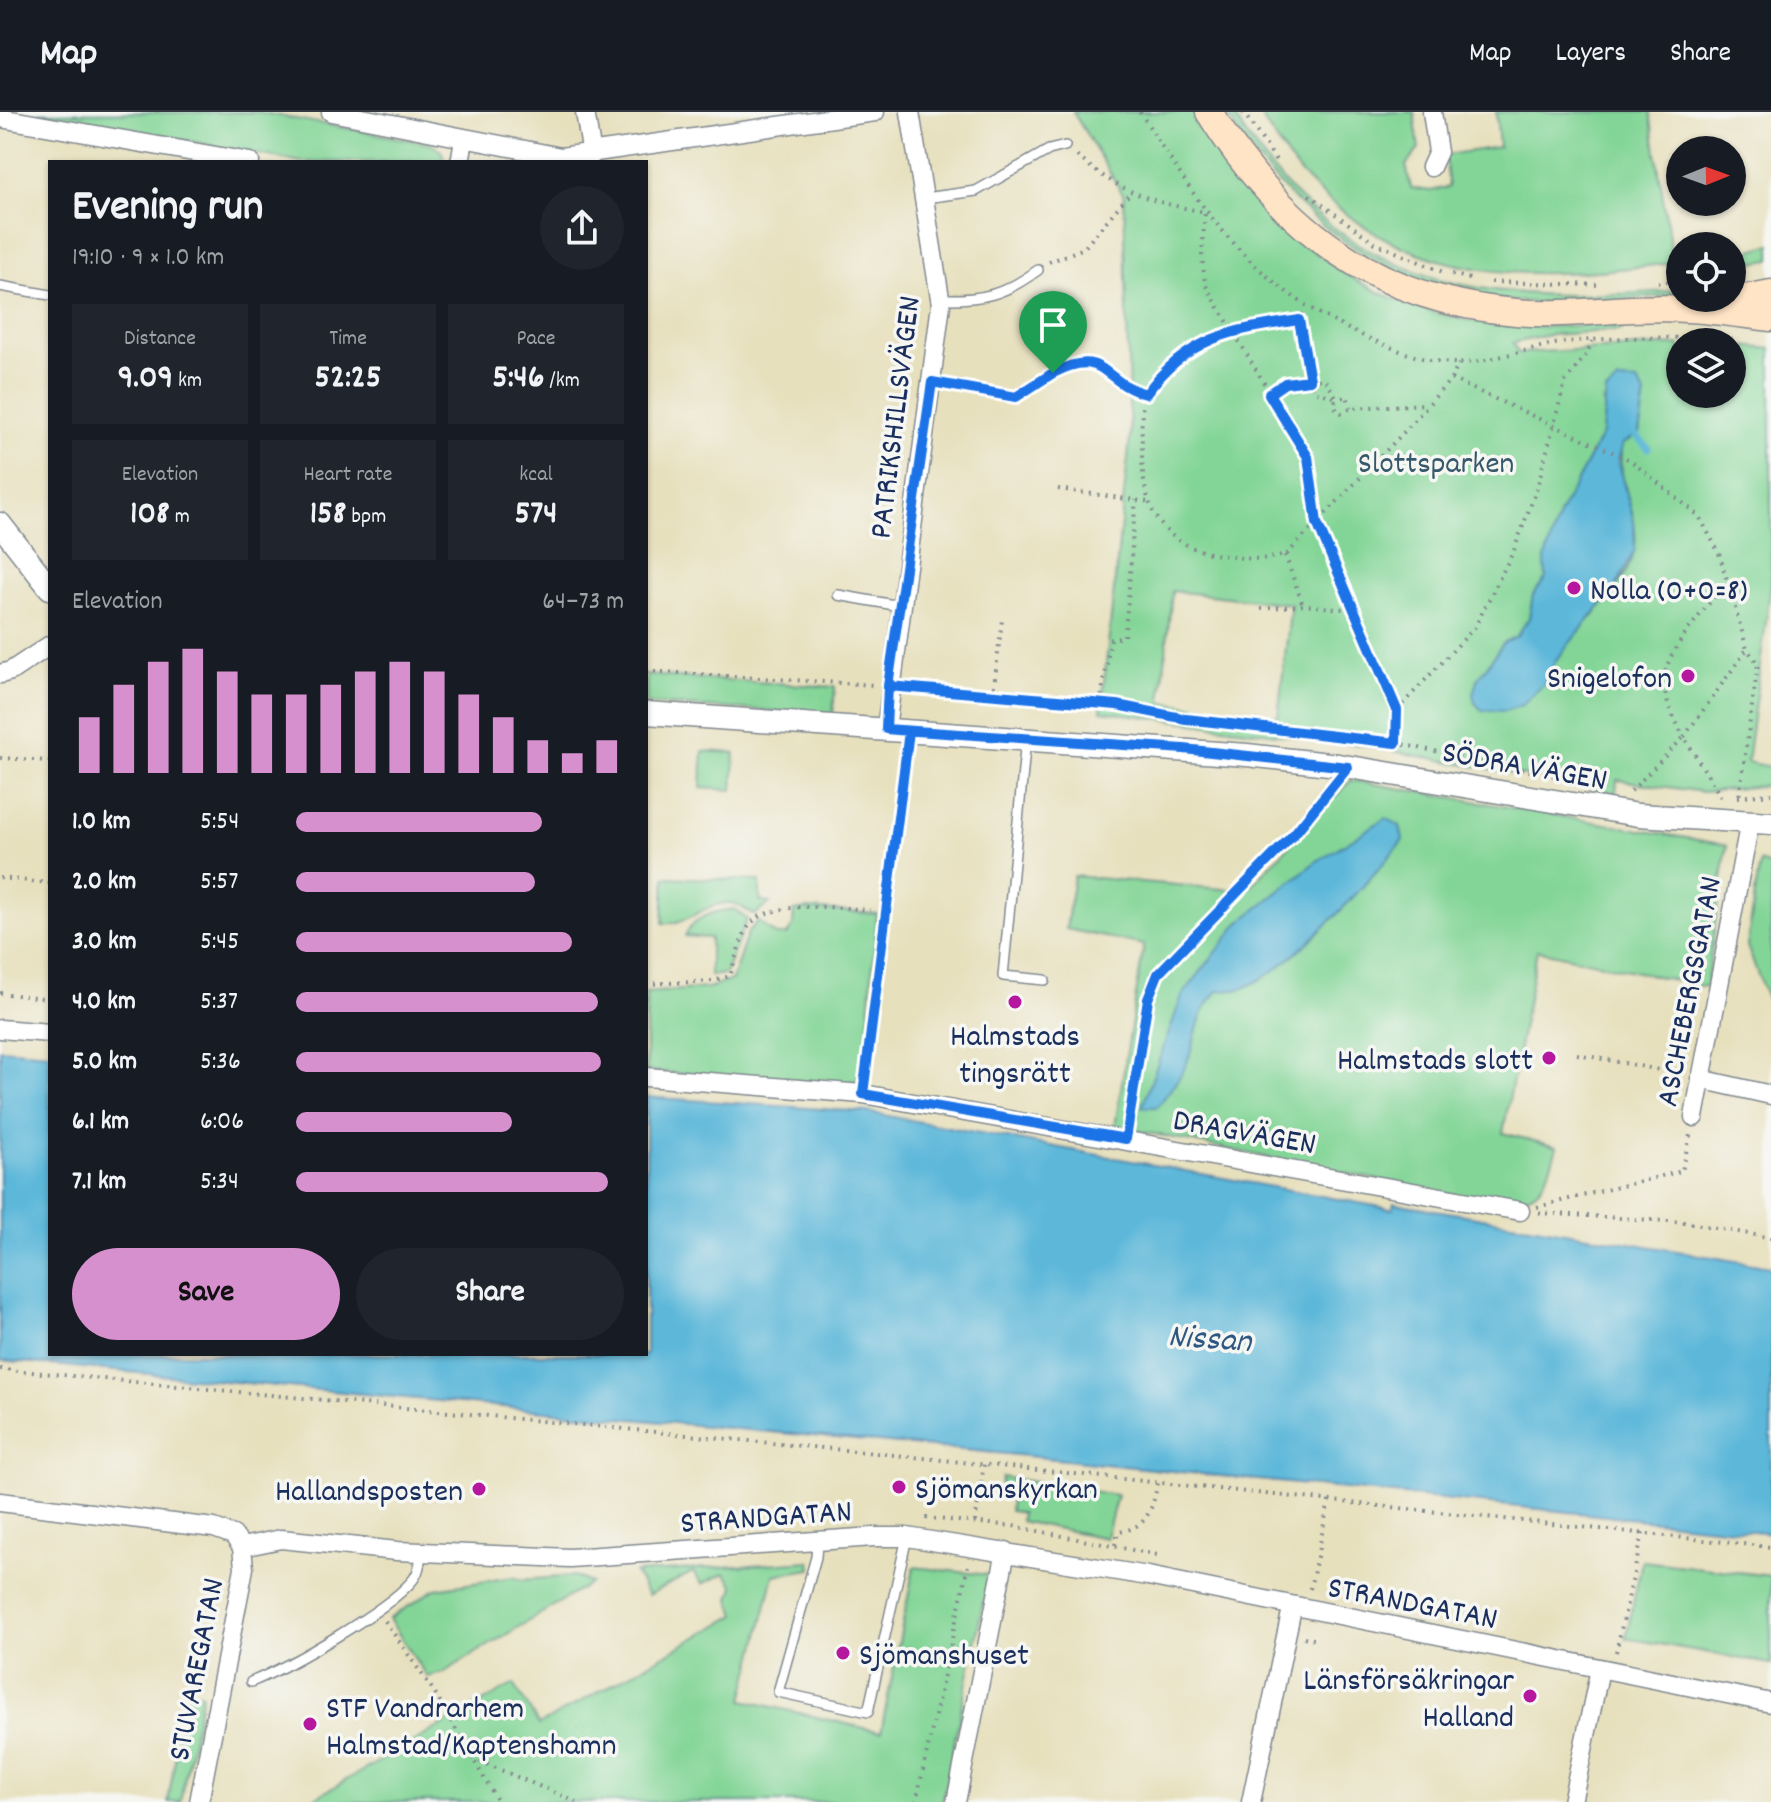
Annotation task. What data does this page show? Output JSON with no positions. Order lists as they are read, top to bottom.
{
  "streets": {
    "street": [
      "PATRIKSHILLSVÄGEN",
      "SÖDRA VÄGEN",
      "ASCHEBERGSGATAN",
      "DRAGVÄGEN",
      "STRANDGATAN",
      "STUVAREGATAN"
    ]
  },
  "crossings": [
    ["PATRIKSHILLSVÄGEN", "SÖDRA VÄGEN"],
    ["SÖDRA VÄGEN", "ASCHEBERGSGATAN"],
    ["ASCHEBERGSGATAN", "DRAGVÄGEN"],
    ["STRANDGATAN", "STUVAREGATAN"]
  ],
  "water": ["Nissan"],
  "parks": ["Slottsparken"],
  "places": [
    "Nolla (0+0=8)",
    "Snigelofon",
    "Halmstads tingsrätt",
    "Halmstads slott",
    "Sjömanskyrkan",
    "Hallandsposten",
    "Sjömanshuset",
    "Länsförsäkringar Halland",
    "STF Vandrarhem Halmstad/Kaptenshamn"
  ],
  "north": "right",
  "page": {
    "header": "Map",
    "nav": ["Map", "Layers", "Share"],
    "heading": ["Evening run", "19:10 · 9 × 1.0 km"],
    "stats": [
      ["Distance", "9.09 km"],
      ["Time", "52:25"],
      ["Pace", "5:46 /km"],
      ["Elevation", "108 m"],
      ["Heart rate", "158 bpm"],
      ["kcal", "574"]
    ],
    "chart": ["Elevation", "64–73 m"],
    "list": [
      {
        "name": "1.0 km",
        "note": "5:54"
      },
      {
        "name": "2.0 km",
        "note": "5:57"
      },
      {
        "name": "3.0 km",
        "note": "5:45"
      },
      {
        "name": "4.0 km",
        "note": "5:37"
      },
      {
        "name": "5.0 km",
        "note": "5:36"
      },
      {
        "name": "6.1 km",
        "note": "6:06"
      },
      {
        "name": "7.1 km",
        "note": "5:34"
      }
    ],
    "buttons": ["Save", "Share"]
  }
}
